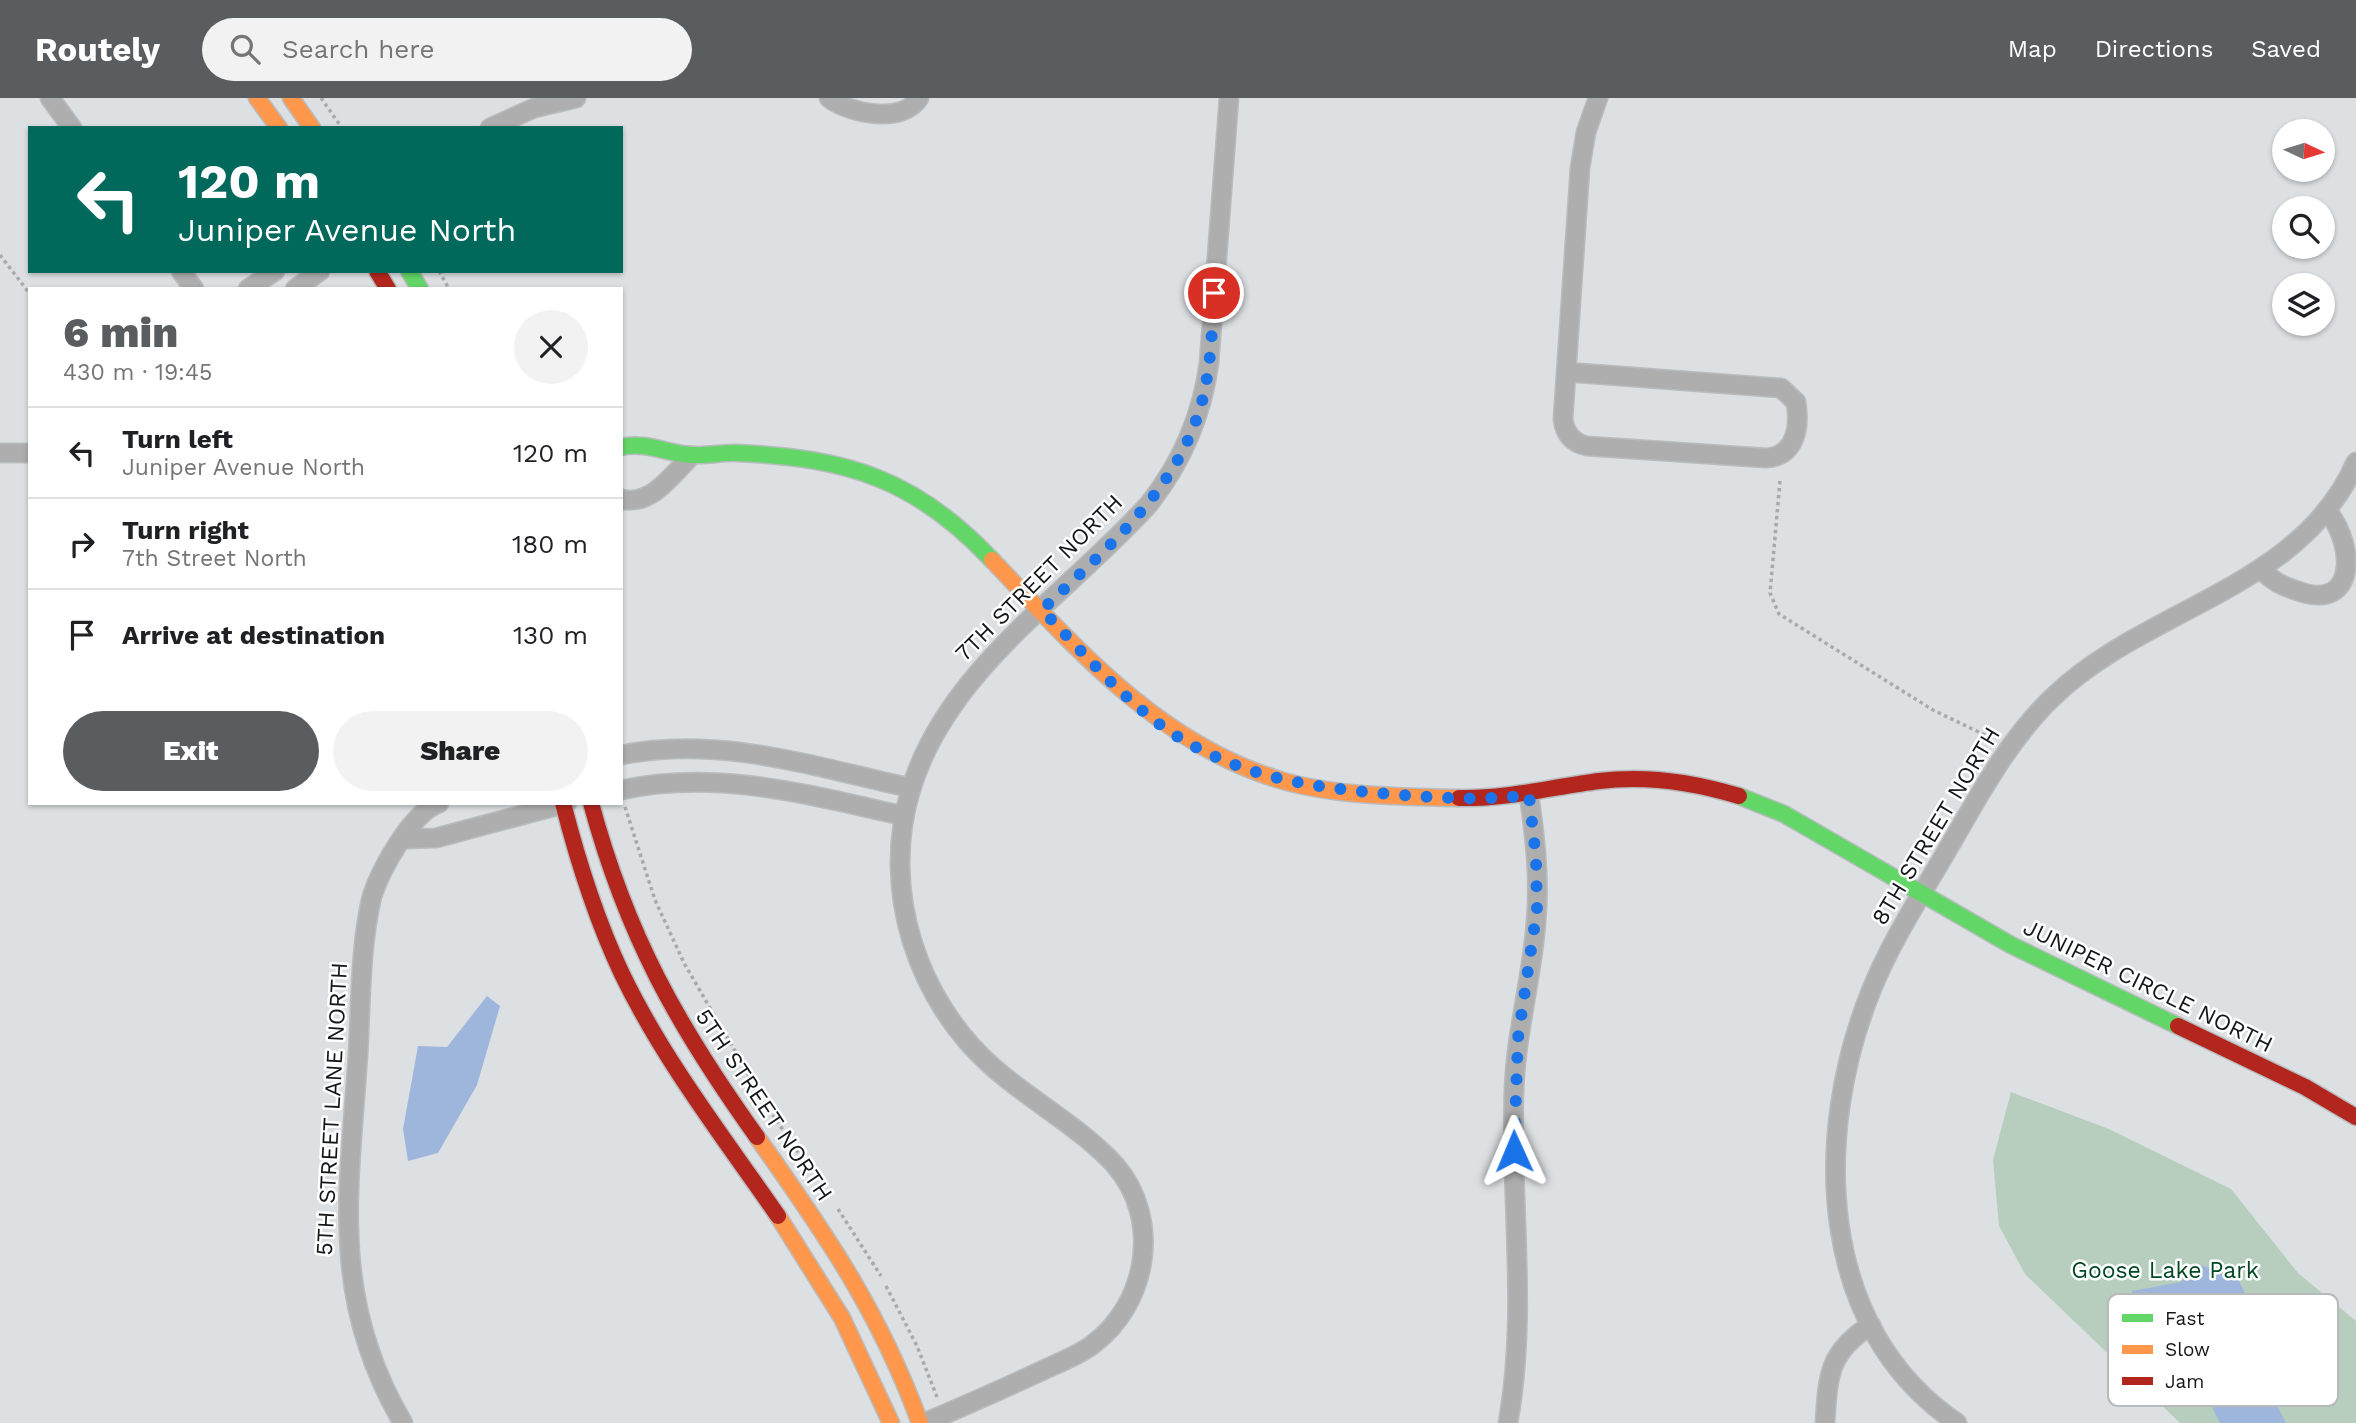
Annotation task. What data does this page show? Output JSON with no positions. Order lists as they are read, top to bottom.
{
  "streets": {
    "street": [
      "7TH STREET NORTH",
      "8TH STREET NORTH",
      "JUNIPER CIRCLE NORTH",
      "5TH STREET NORTH",
      "5TH STREET LANE NORTH"
    ]
  },
  "crossings": [
    ["7TH STREET NORTH", "JUNIPER CIRCLE NORTH"],
    ["7TH STREET NORTH", "5TH STREET NORTH"],
    ["8TH STREET NORTH", "JUNIPER CIRCLE NORTH"]
  ],
  "parks": ["Goose Lake Park"],
  "legend": ["Fast", "Slow", "Jam"],
  "north": "right",
  "page": {
    "header": "Routely",
    "search": "Search here",
    "nav": ["Map", "Directions", "Saved"],
    "turn": ["120 m", "Juniper Avenue North"],
    "heading": ["6 min", "430 m · 19:45"],
    "list": [
      {
        "name": "Turn left",
        "note": "Juniper Avenue North",
        "value": "120 m"
      },
      {
        "name": "Turn right",
        "note": "7th Street North",
        "value": "180 m"
      },
      {
        "name": "Arrive at destination",
        "value": "130 m"
      }
    ],
    "buttons": ["Exit", "Share"]
  }
}
